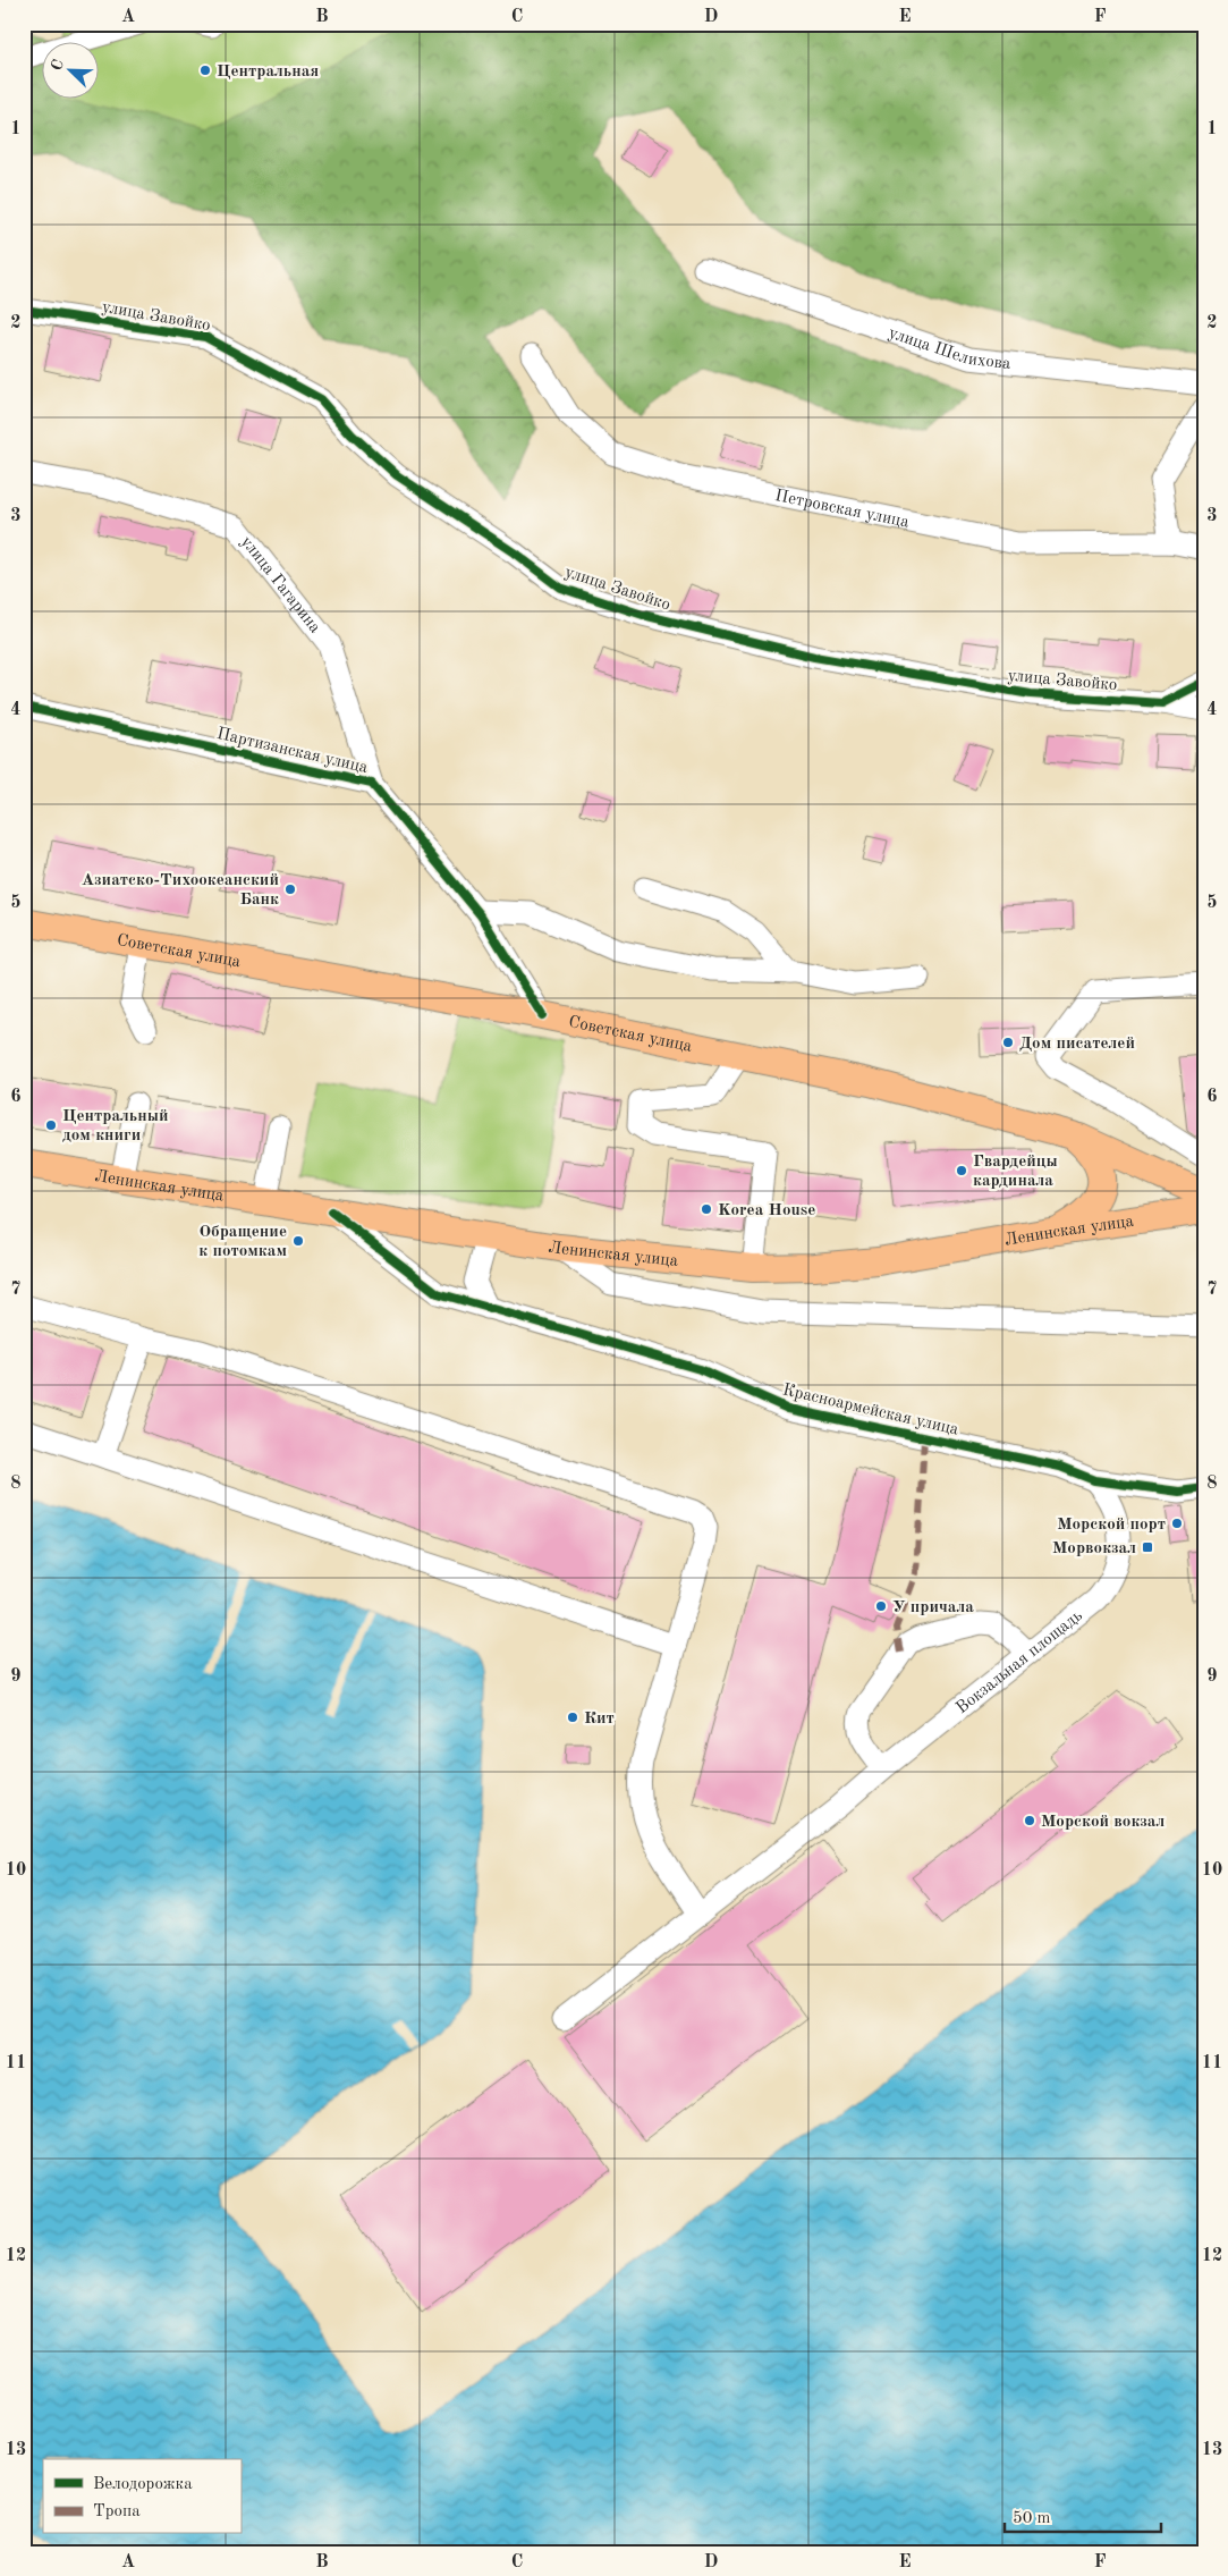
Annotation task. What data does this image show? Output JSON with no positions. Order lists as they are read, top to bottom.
{
  "streets": {
    "main road": ["Советская улица", "Ленинская улица"],
    "street": [
      "улица Завойко",
      "улица Шелихова",
      "Петровская улица",
      "улица Гагарина",
      "Партизанская улица",
      "Красноармейская улица",
      "Вокзальная площадь"
    ]
  },
  "crossings": [
    ["улица Гагарина", "Партизанская улица"],
    ["Партизанская улица", "Советская улица"],
    ["Советская улица", "Ленинская улица"],
    ["Ленинская улица", "Красноармейская улица"],
    ["Красноармейская улица", "Вокзальная площадь"]
  ],
  "places": {
    "other": [
      "Центральная",
      "Азиатско-Тихоокеанский Банк",
      "Дом писателей",
      "Центральный дом книги",
      "Гвардейцы кардинала",
      "Korea House",
      "Обращение к потомкам",
      "Морской порт",
      "У причала",
      "Кит",
      "Морской вокзал"
    ],
    "transit": ["Морвокзал"]
  },
  "legend": ["Велодорожка", "Тропа"],
  "scale_bar": "50 m",
  "north": "top left",
  "grid": {
    "columns": [
      "A",
      "B",
      "C",
      "D",
      "E",
      "F"
    ],
    "rows": [
      "1",
      "2",
      "3",
      "4",
      "5",
      "6",
      "7",
      "8",
      "9",
      "10",
      "11",
      "12",
      "13"
    ]
  }
}
